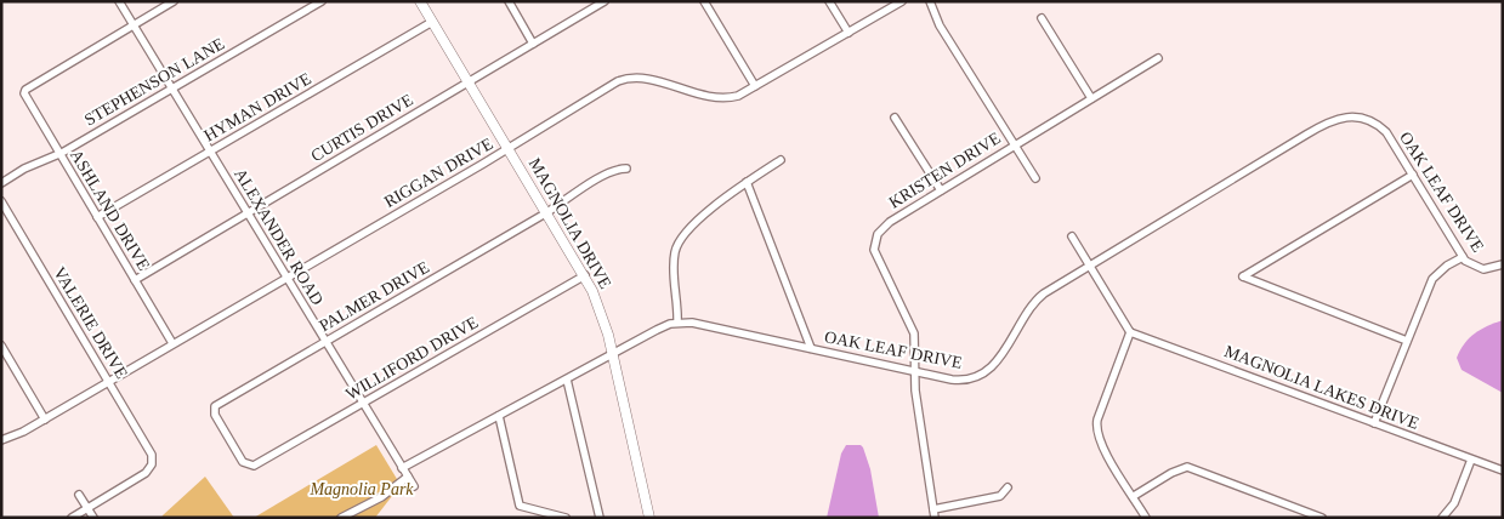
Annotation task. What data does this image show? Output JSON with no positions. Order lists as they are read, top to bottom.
{
  "streets": {
    "street": [
      "STEPHENSON LANE",
      "HYMAN DRIVE",
      "CURTIS DRIVE",
      "KRISTEN DRIVE",
      "RIGGAN DRIVE",
      "OAK LEAF DRIVE",
      "ASHLAND DRIVE",
      "MAGNOLIA DRIVE",
      "ALEXANDER ROAD",
      "PALMER DRIVE",
      "VALERIE DRIVE",
      "WILLIFORD DRIVE",
      "MAGNOLIA LAKES DRIVE"
    ]
  },
  "crossings": [
    ["STEPHENSON LANE", "ASHLAND DRIVE"],
    ["STEPHENSON LANE", "ALEXANDER ROAD"],
    ["HYMAN DRIVE", "ASHLAND DRIVE"],
    ["HYMAN DRIVE", "MAGNOLIA DRIVE"],
    ["HYMAN DRIVE", "ALEXANDER ROAD"],
    ["CURTIS DRIVE", "ASHLAND DRIVE"],
    ["CURTIS DRIVE", "MAGNOLIA DRIVE"],
    ["CURTIS DRIVE", "ALEXANDER ROAD"],
    ["KRISTEN DRIVE", "OAK LEAF DRIVE"],
    ["RIGGAN DRIVE", "ASHLAND DRIVE"],
    ["RIGGAN DRIVE", "MAGNOLIA DRIVE"],
    ["RIGGAN DRIVE", "ALEXANDER ROAD"],
    ["RIGGAN DRIVE", "VALERIE DRIVE"],
    ["OAK LEAF DRIVE", "MAGNOLIA DRIVE"],
    ["OAK LEAF DRIVE", "ALEXANDER ROAD"],
    ["ASHLAND DRIVE", "ALEXANDER ROAD"],
    ["MAGNOLIA DRIVE", "PALMER DRIVE"],
    ["MAGNOLIA DRIVE", "WILLIFORD DRIVE"],
    ["ALEXANDER ROAD", "PALMER DRIVE"],
    ["ALEXANDER ROAD", "WILLIFORD DRIVE"],
    ["PALMER DRIVE", "WILLIFORD DRIVE"]
  ],
  "parks": ["Magnolia Park"]
}
